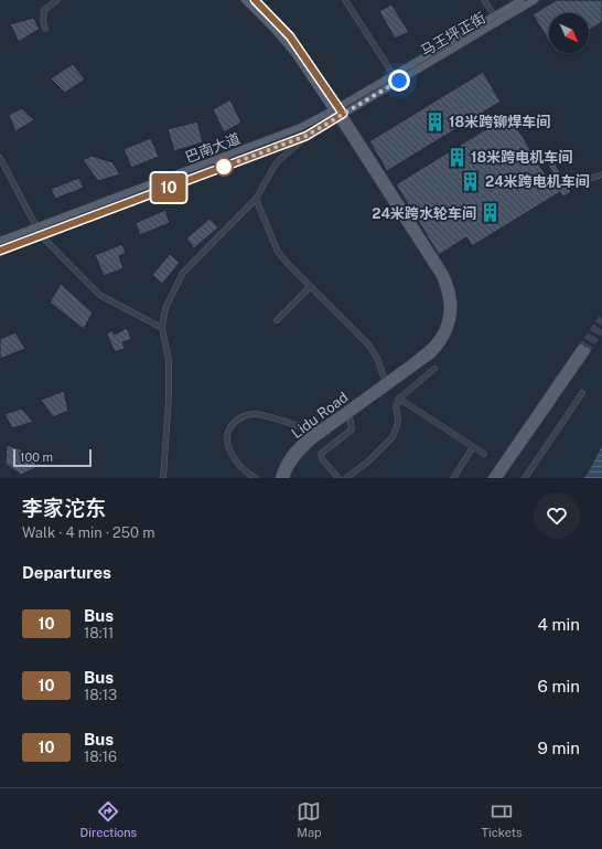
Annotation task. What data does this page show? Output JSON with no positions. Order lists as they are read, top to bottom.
{
  "streets": {
    "main road": ["马王坪正街", "巴南大道", "Lidu Road"]
  },
  "crossings": [
    ["马王坪正街", "巴南大道"]
  ],
  "places": {
    "building": [
      "18米跨铆焊车间",
      "18米跨电机车间",
      "24米跨电机车间",
      "24米跨水轮车间"
    ]
  },
  "lines": ["bus line 10"],
  "scale_bar": "100 m",
  "north": "bottom right",
  "page": {
    "on_map": "10",
    "scale": "100 m",
    "heading": [
      ["李家沱东", "Walk · 4 min · 250 m"],
      "Departures"
    ],
    "list": [
      {
        "mark": "10",
        "name": "Bus",
        "note": "18:11",
        "value": "4 min"
      },
      {
        "mark": "10",
        "name": "Bus",
        "note": "18:13",
        "value": "6 min"
      },
      {
        "mark": "10",
        "name": "Bus",
        "note": "18:16",
        "value": "9 min"
      }
    ],
    "tabs": ["Directions", "Map", "Tickets"]
  }
}
